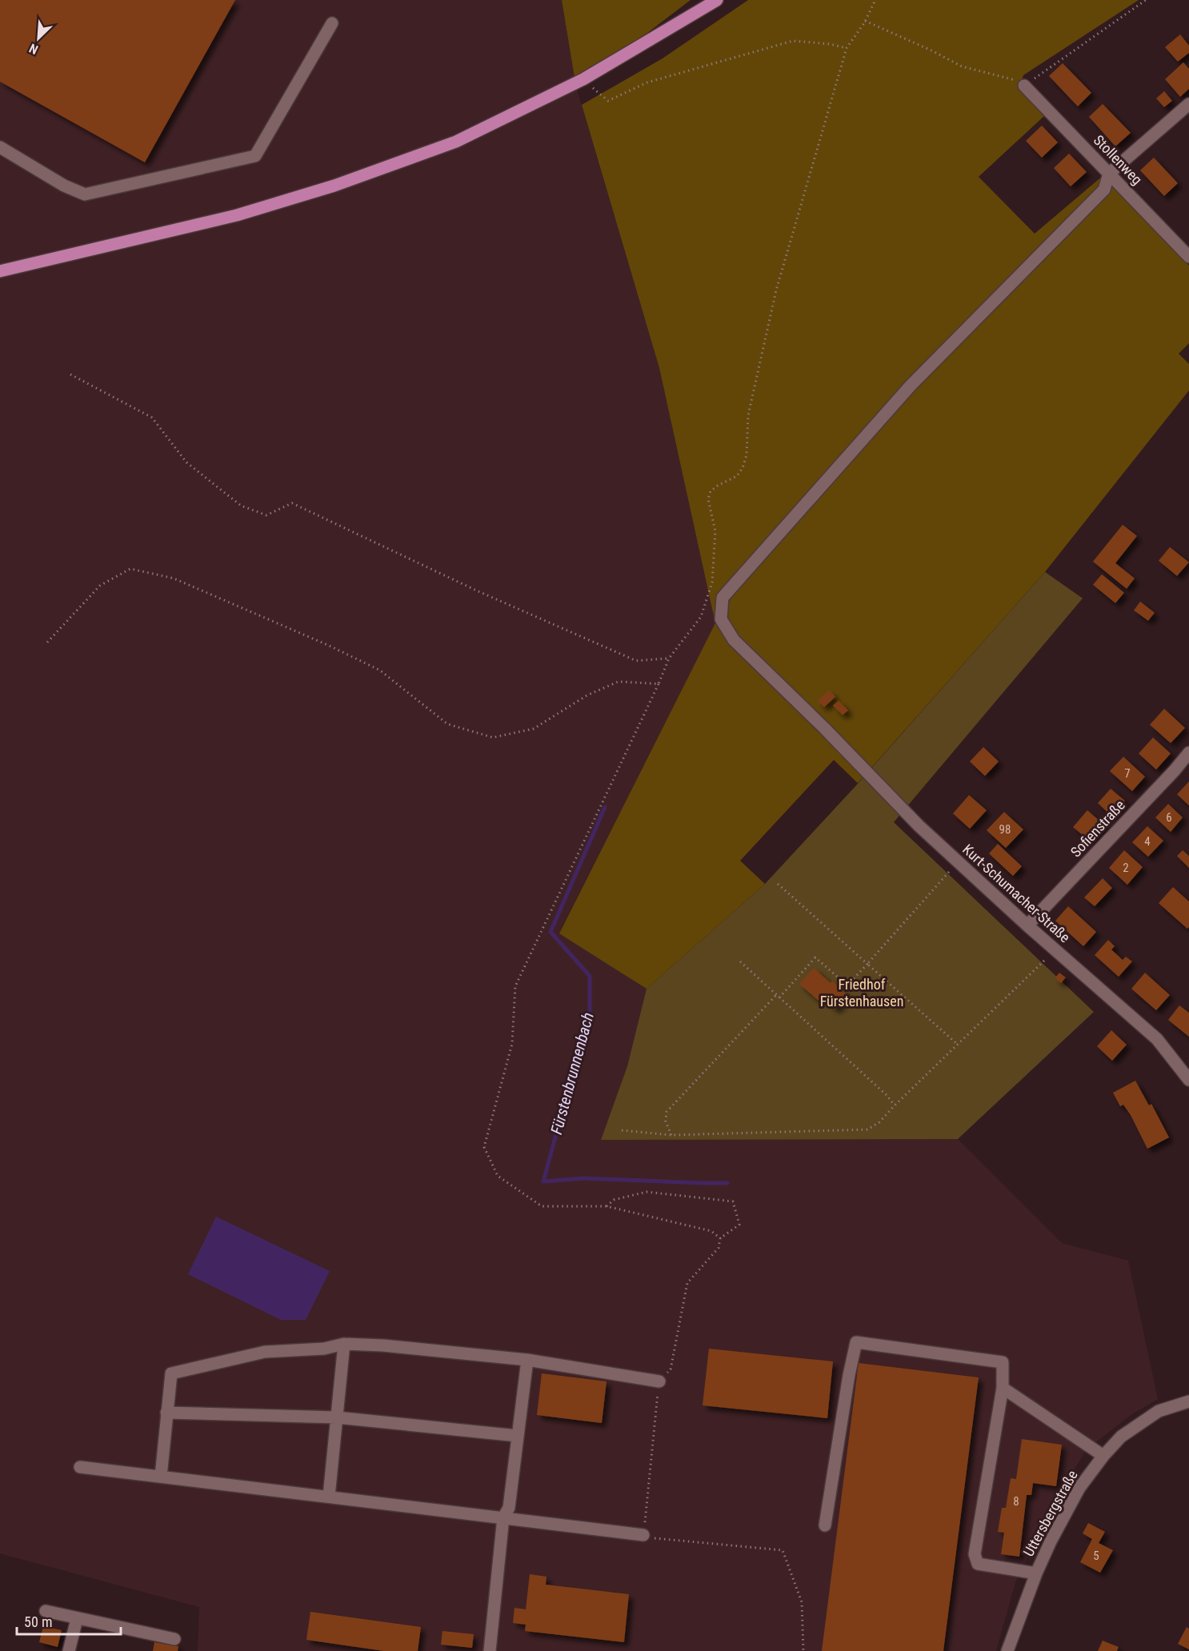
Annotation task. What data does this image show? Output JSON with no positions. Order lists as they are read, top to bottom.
{
  "streets": {
    "street": [
      "Stollenweg",
      "Sofienstraße",
      "Kurt-Schumacher-Straße",
      "Uttersbergstraße"
    ]
  },
  "crossings": [
    ["Stollenweg", "Kurt-Schumacher-Straße"],
    ["Sofienstraße", "Kurt-Schumacher-Straße"]
  ],
  "water": ["Fürstenbrunnenbach"],
  "parks": ["Friedhof Fürstenhausen"],
  "house_numbers": [
    "7",
    "6",
    "98",
    "4",
    "2",
    "8",
    "5"
  ],
  "scale_bar": "50 m",
  "north": "bottom left"
}
